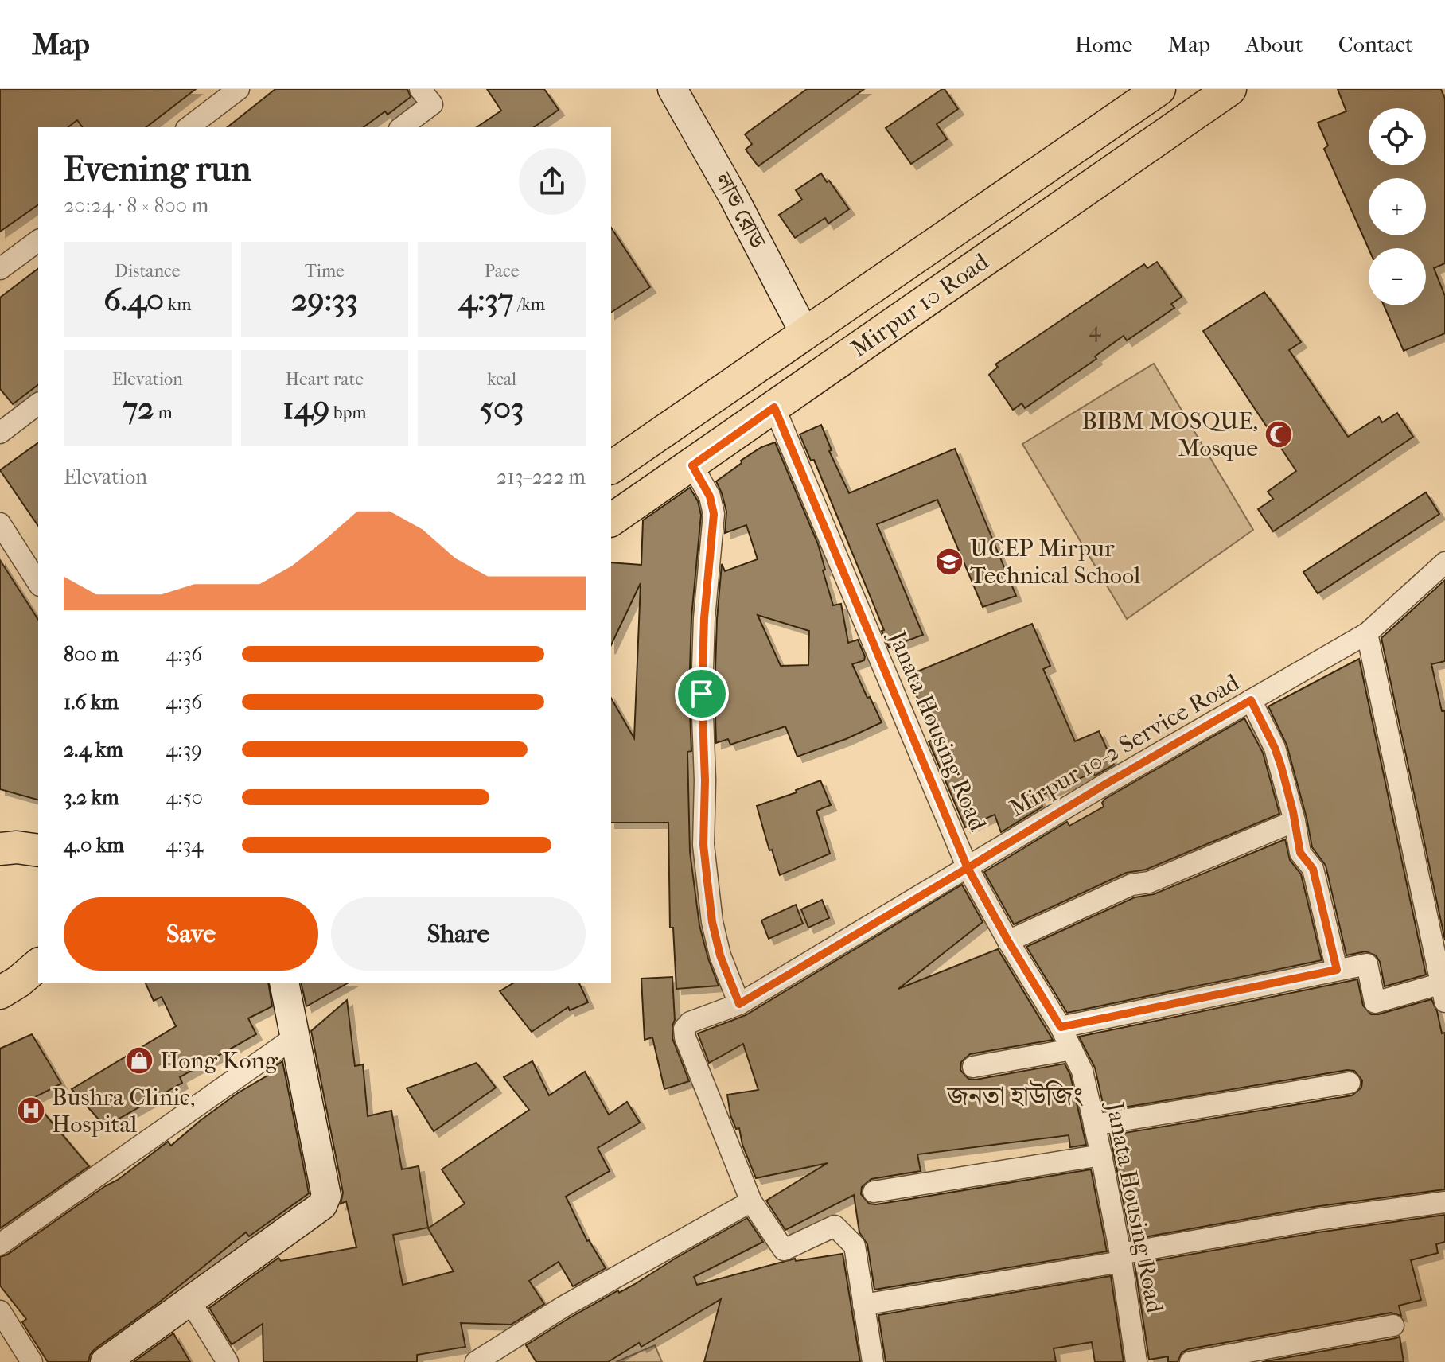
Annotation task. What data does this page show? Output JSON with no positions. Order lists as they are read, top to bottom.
{
  "streets": {
    "main road": ["Mirpur 10 Road"],
    "street": ["লাভ রোড", "Janata Housing Road", "Mirpur 10-2 Service Road"]
  },
  "crossings": [
    ["লাভ রোড", "Mirpur 10 Road"],
    ["Mirpur 10 Road", "Janata Housing Road"],
    ["Janata Housing Road", "Mirpur 10-2 Service Road"]
  ],
  "districts": ["জনতা হাউজিং"],
  "places": {
    "mosque": ["BIBM MOSQUE, Mosque"],
    "school or university": ["UCEP Mirpur Technical School"],
    "shop": ["Hong Kong"],
    "hospital": ["Bushra Clinic, Hospital"]
  },
  "house_numbers": ["4"],
  "page": {
    "header": "Map",
    "nav": [
      "Home",
      "Map",
      "About",
      "Contact"
    ],
    "map_buttons": ["+", "−"],
    "heading": ["Evening run", "20:24 · 8 × 800 m"],
    "stats": [
      ["Distance", "6.40 km"],
      ["Time", "29:33"],
      ["Pace", "4:37 /km"],
      ["Elevation", "72 m"],
      ["Heart rate", "149 bpm"],
      ["kcal", "503"]
    ],
    "chart": ["Elevation", "213–222 m"],
    "list": [
      {
        "name": "800 m",
        "note": "4:36"
      },
      {
        "name": "1.6 km",
        "note": "4:36"
      },
      {
        "name": "2.4 km",
        "note": "4:39"
      },
      {
        "name": "3.2 km",
        "note": "4:50"
      },
      {
        "name": "4.0 km",
        "note": "4:34"
      }
    ],
    "buttons": ["Save", "Share"]
  }
}
